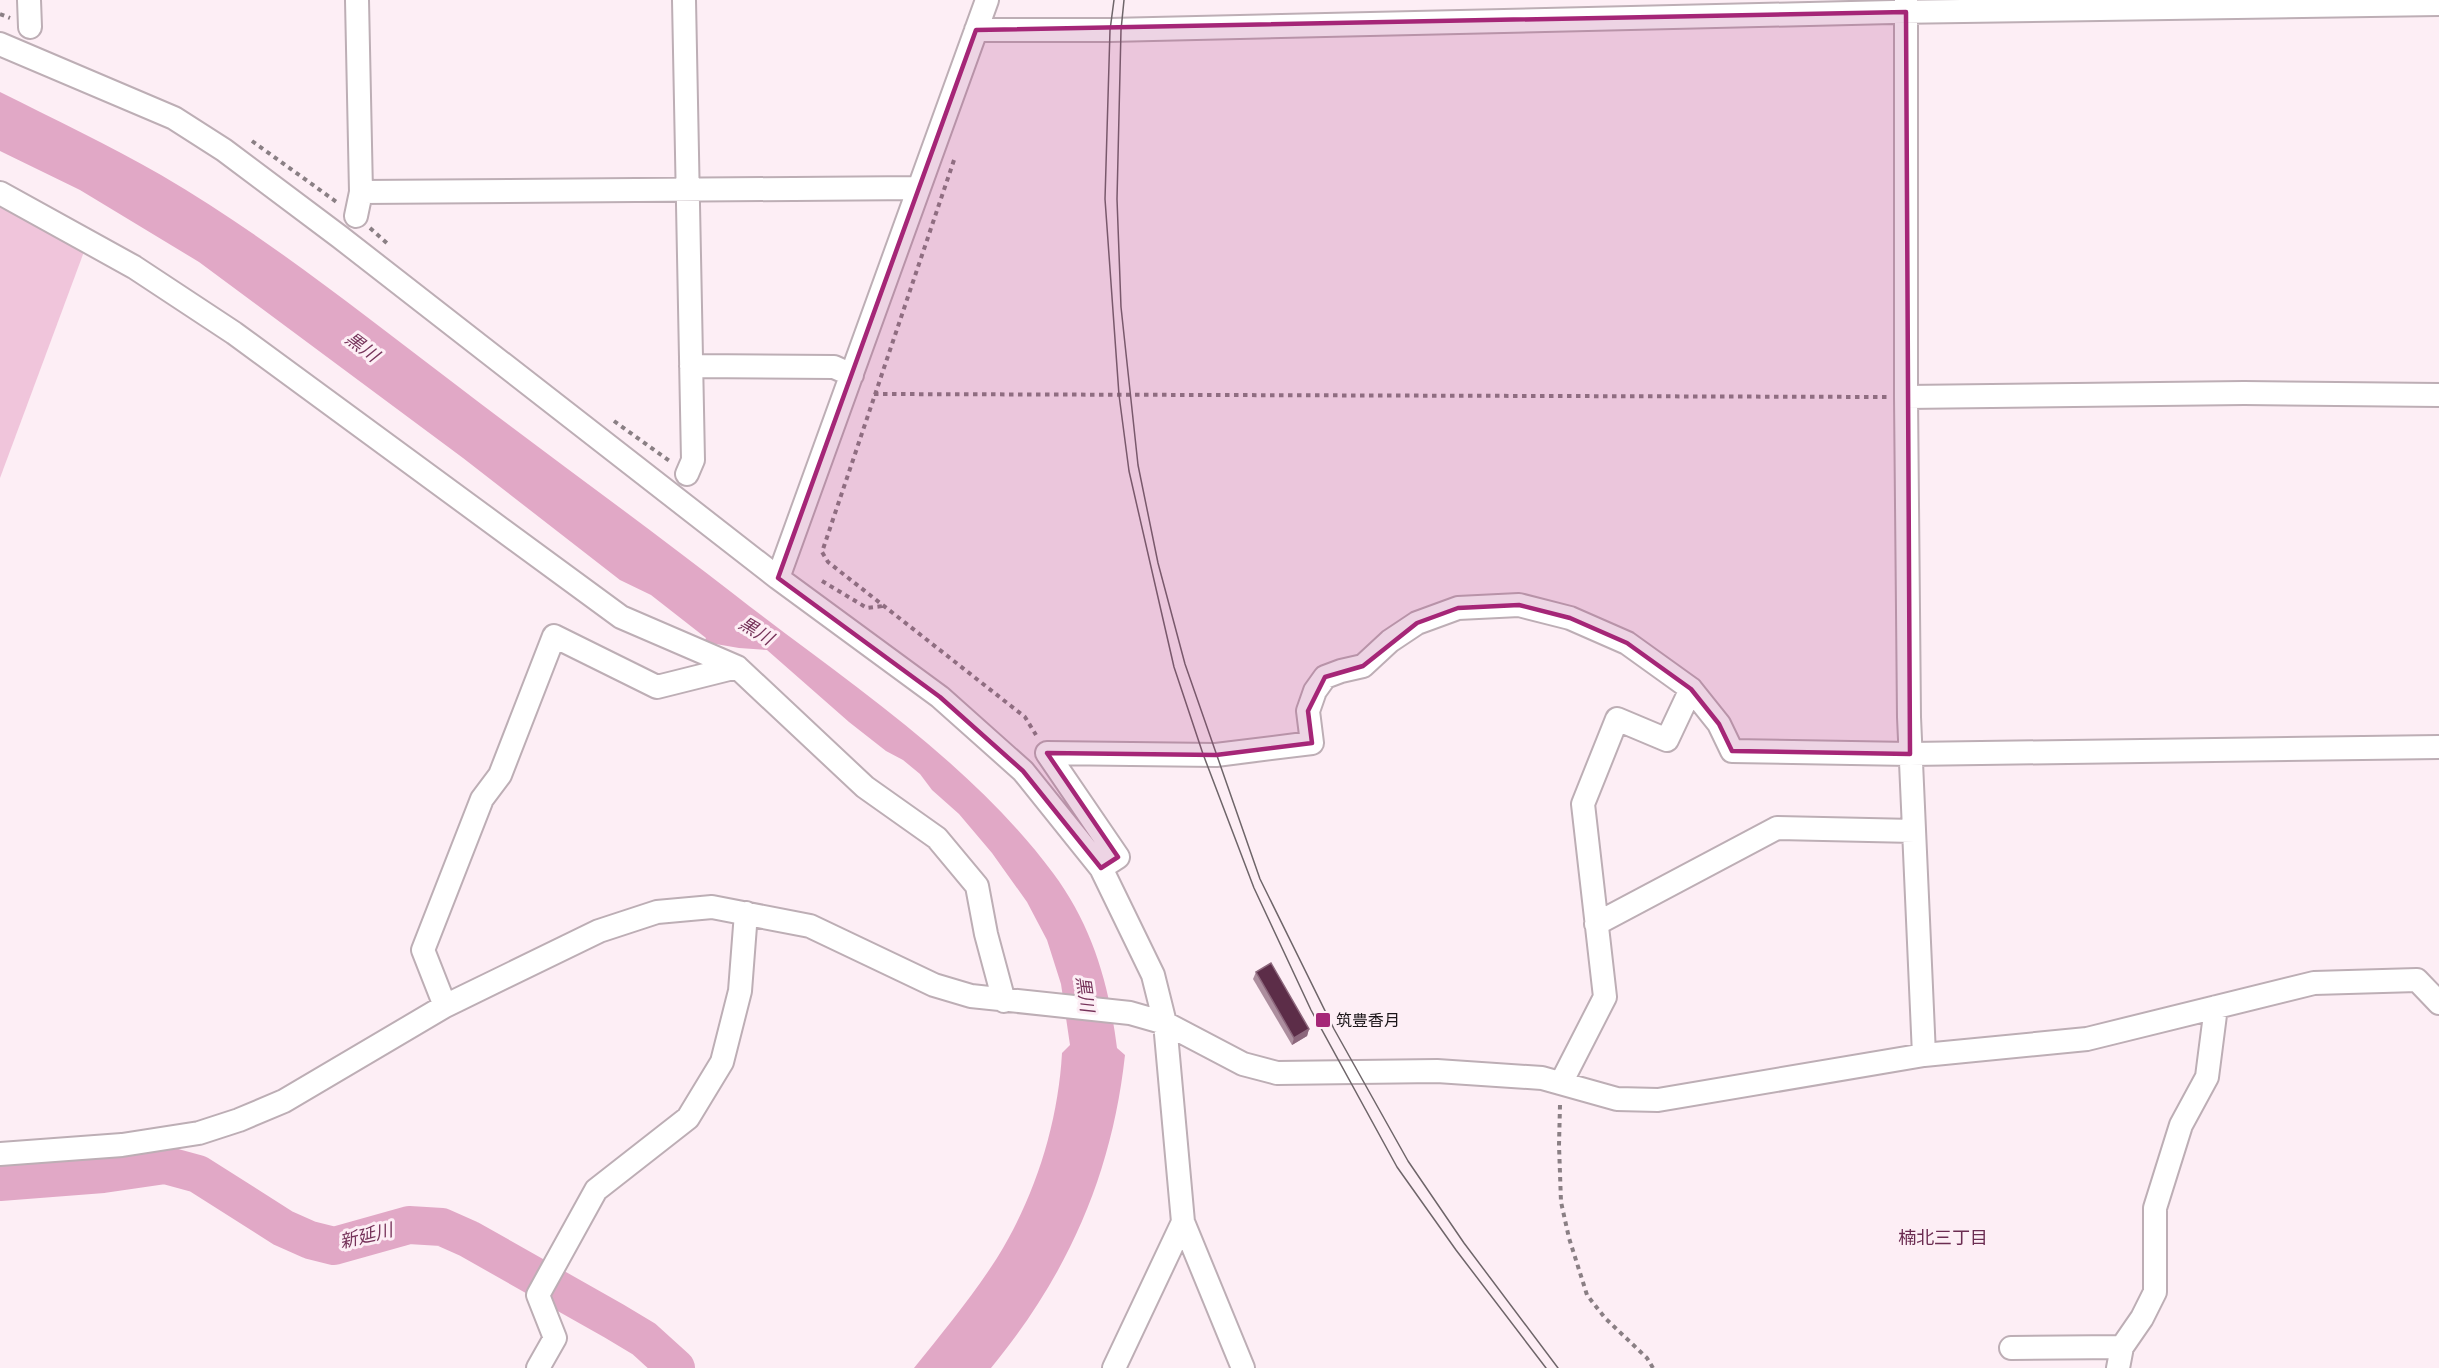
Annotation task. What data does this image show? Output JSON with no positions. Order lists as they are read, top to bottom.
{
  "districts": ["楠北三丁目"],
  "water": ["黒川", "新延川"],
  "places": {
    "transit": ["筑豊香月"]
  }
}
